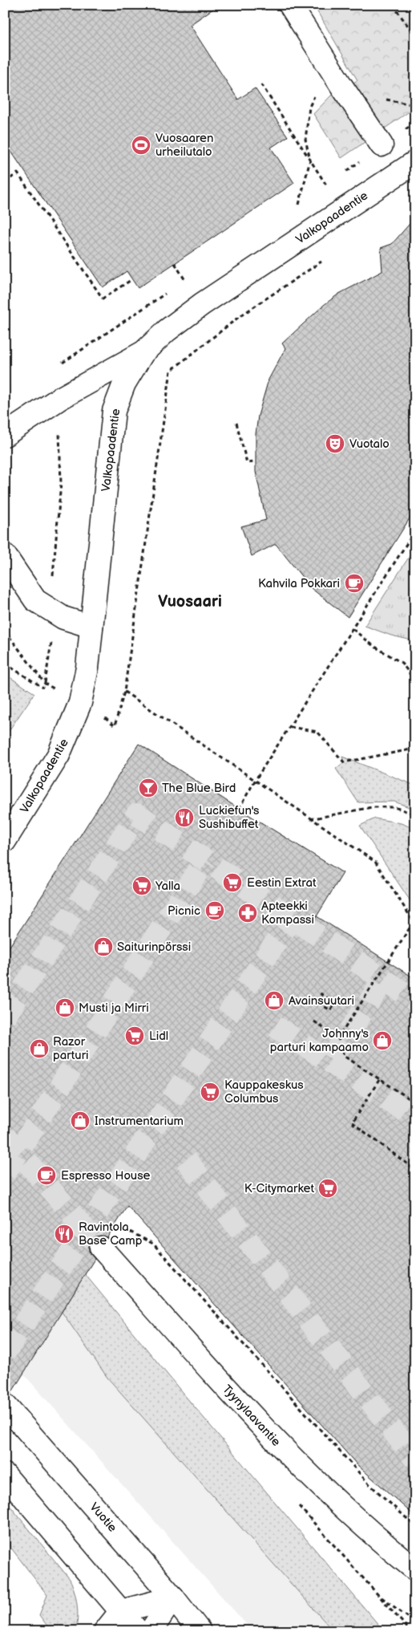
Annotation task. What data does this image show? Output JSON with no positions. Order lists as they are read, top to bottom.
{
  "streets": {
    "street": ["Valkopaadentie", "Tyynylaavantie", "Vuotie"]
  },
  "districts": ["Vuosaari"],
  "places": {
    "sports": ["Vuosaaren urheilutalo"],
    "theatre": ["Vuotalo"],
    "cafe": ["Kahvila Pokkari", "Picnic", "Espresso House"],
    "bar": ["The Blue Bird"],
    "restaurant": ["Luckiefun's Sushibuffet", "Ravintola Base Camp"],
    "supermarket": [
      "Eestin Extrat",
      "Yalla",
      "Lidl",
      "Kauppakeskus Columbus",
      "K-Citymarket"
    ],
    "pharmacy": ["Apteekki Kompassi"],
    "shop": [
      "Saiturinpörssi",
      "Avainsuutari",
      "Musti ja Mirri",
      "Johnny's parturi kampaamo",
      "Razor parturi",
      "Instrumentarium"
    ]
  }
}
